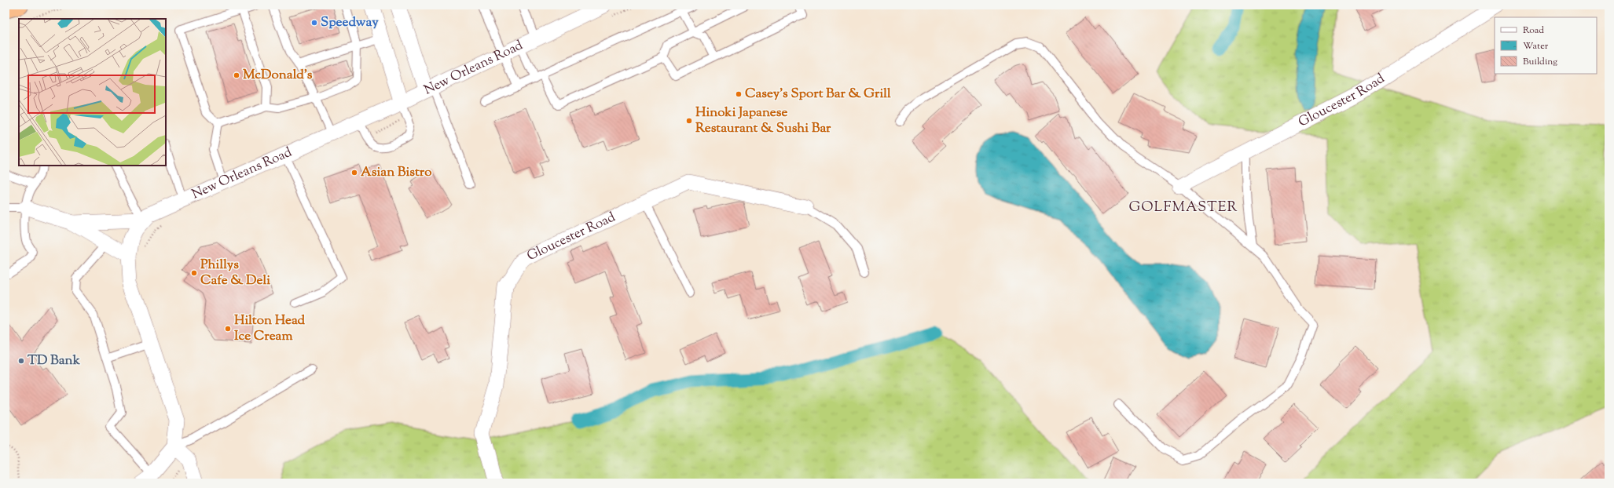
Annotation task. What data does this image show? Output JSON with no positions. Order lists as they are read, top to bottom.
{
  "streets": {
    "street": ["New Orleans Road", "Gloucester Road"]
  },
  "districts": ["GOLFMASTER"],
  "places": [
    "Speedway",
    "McDonald's",
    "Casey's Sport Bar & Grill",
    "Hinoki Japanese Restaurant & Sushi Bar",
    "Asian Bistro",
    "Phillys Cafe & Deli",
    "Hilton Head Ice Cream",
    "TD Bank"
  ],
  "legend": ["Road", "Water", "Building"]
}
